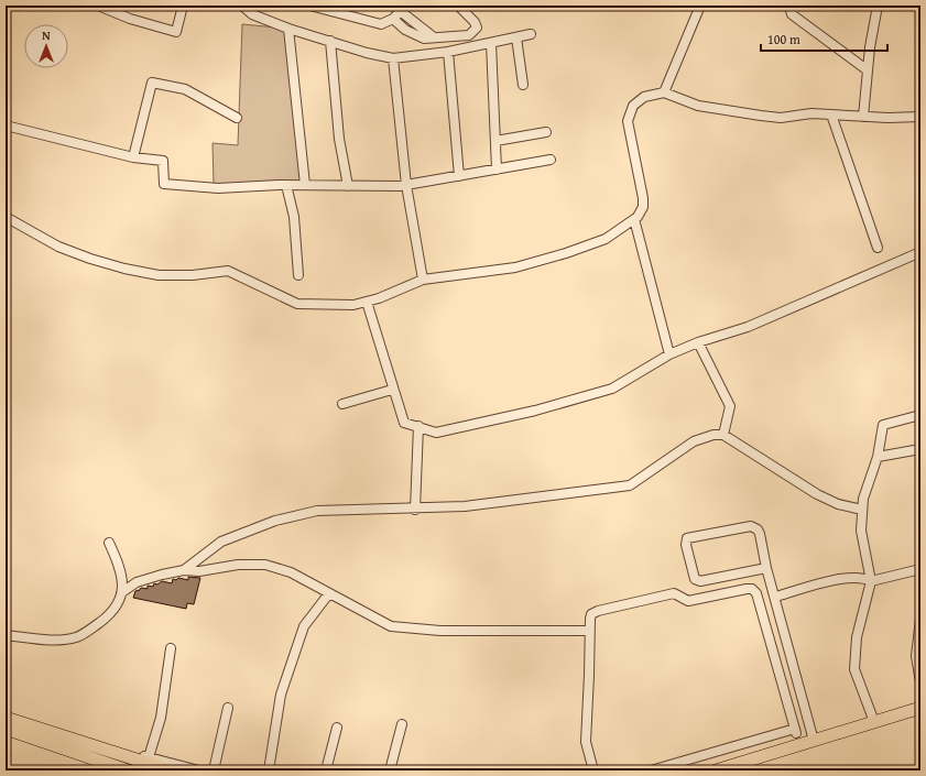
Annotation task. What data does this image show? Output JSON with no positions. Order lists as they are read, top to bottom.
{
  "scale_bar": "100 m",
  "north": "top"
}
